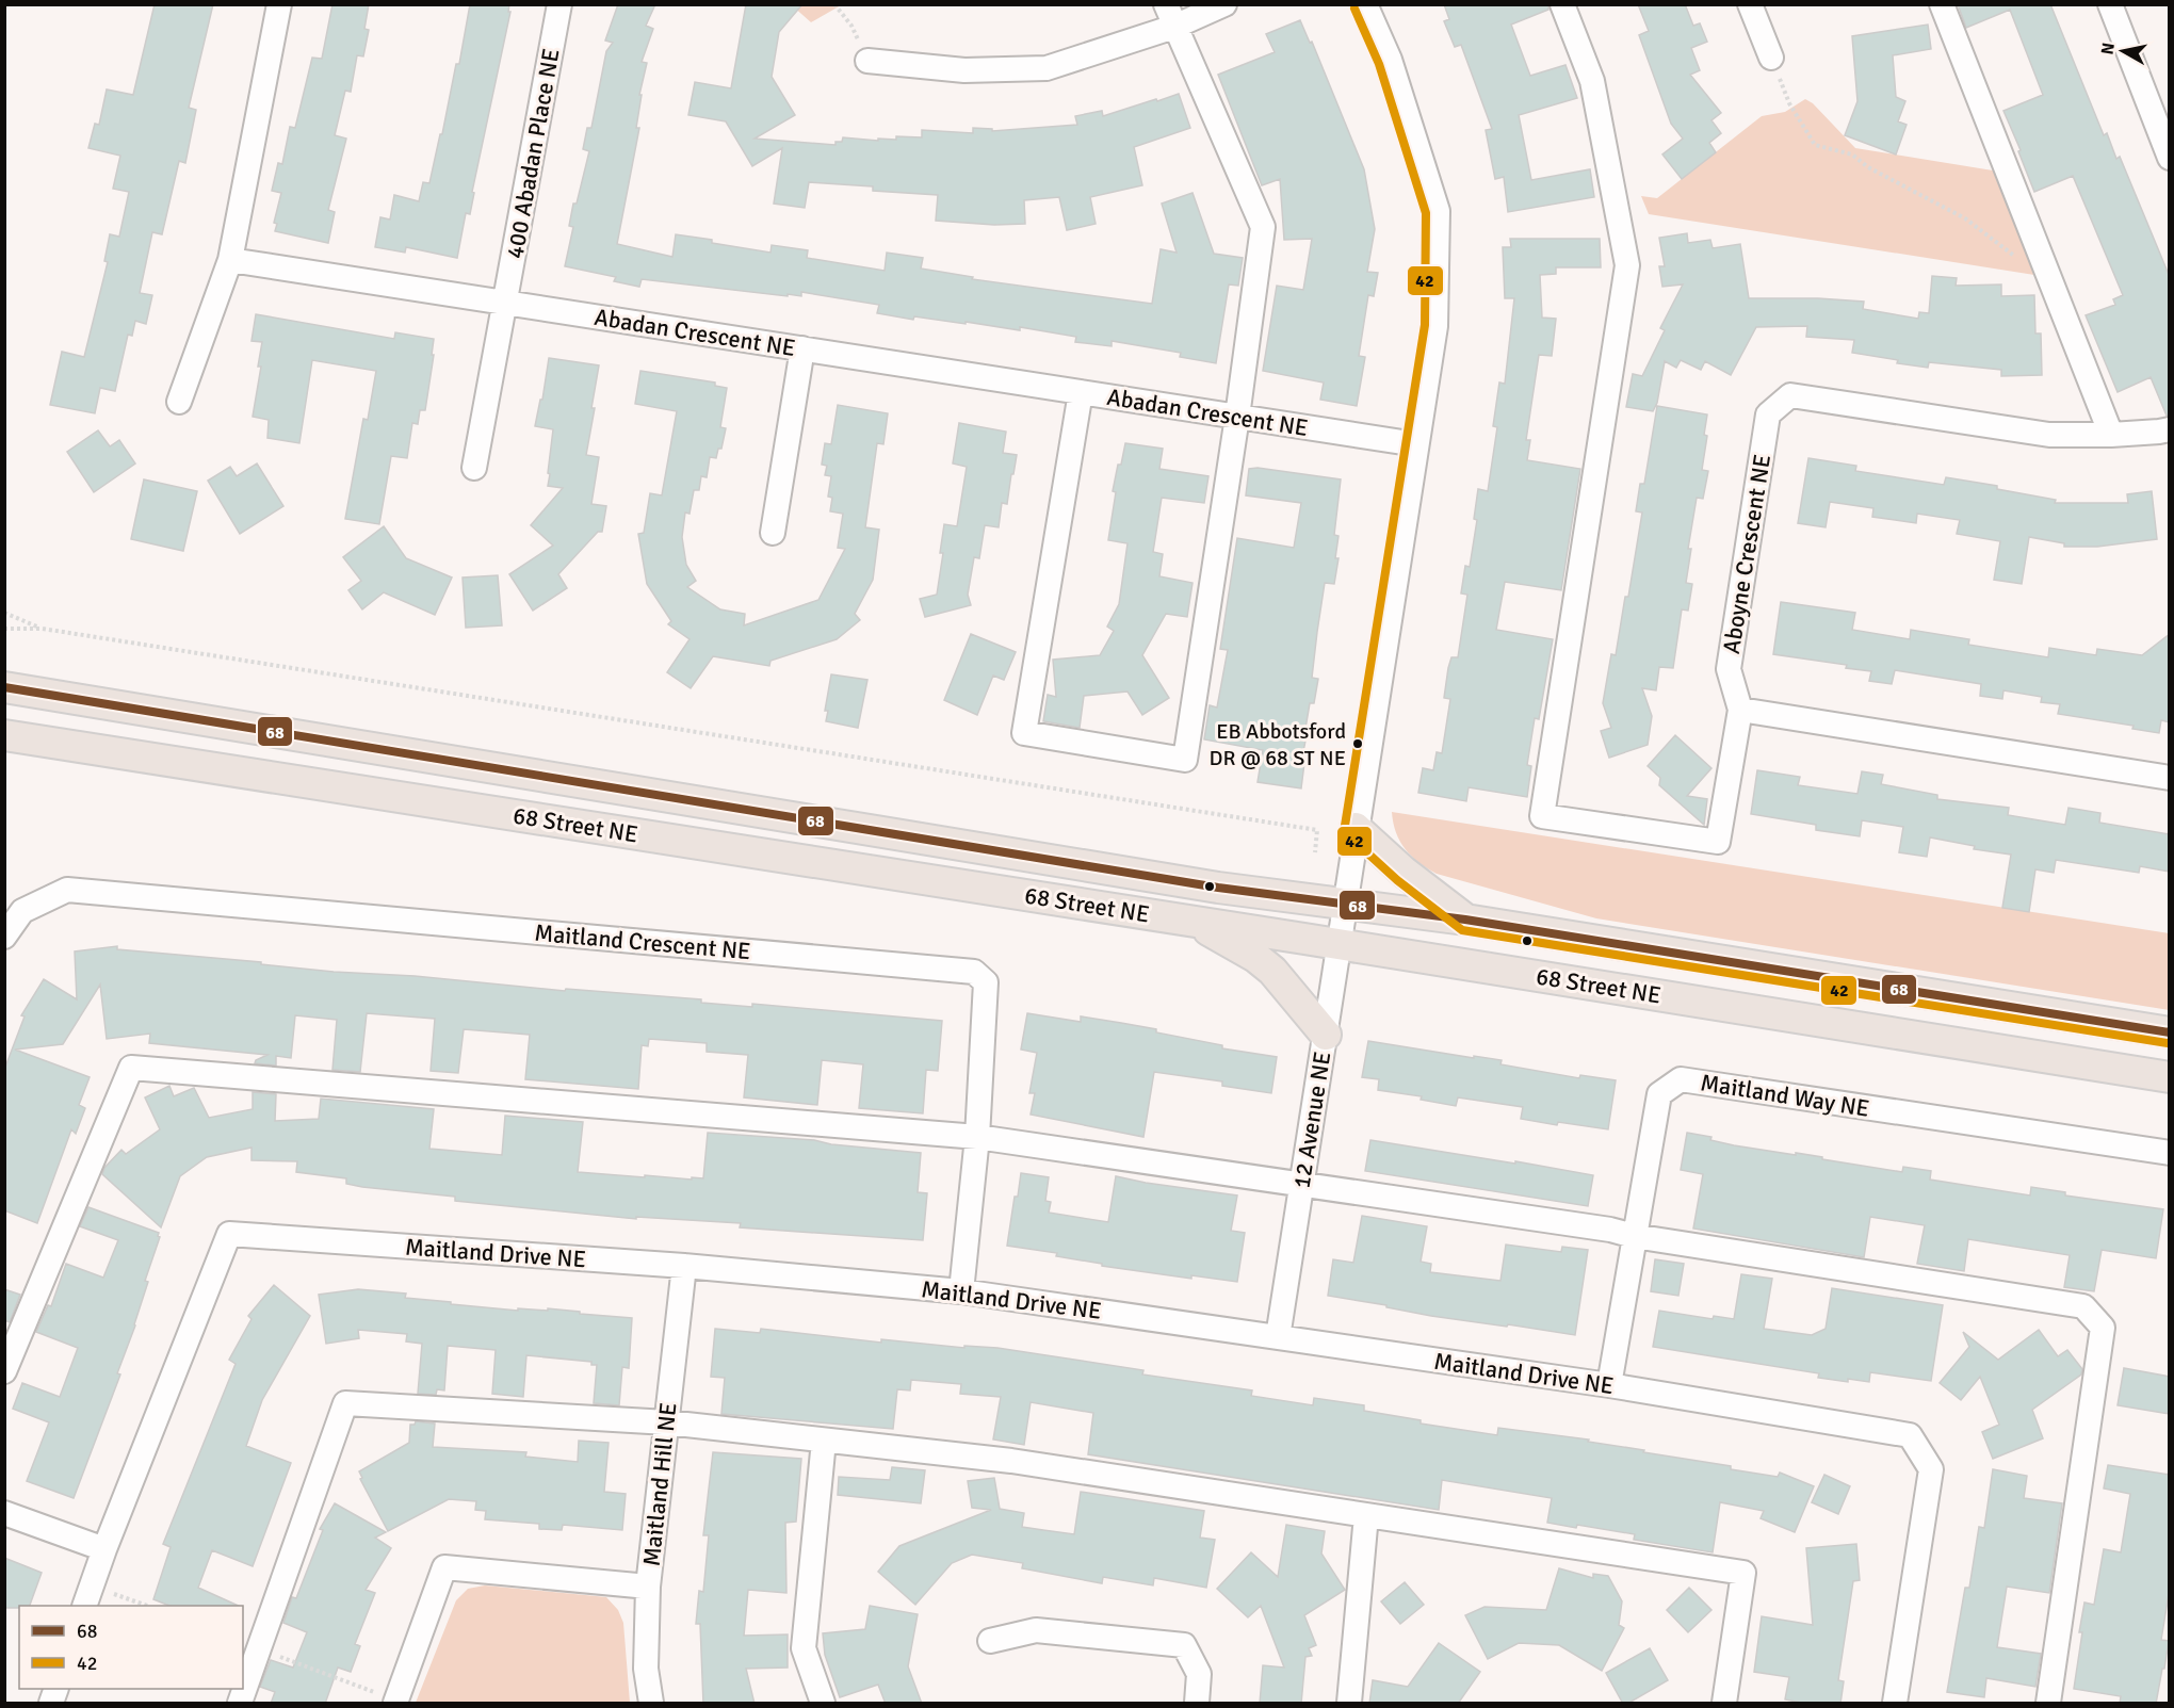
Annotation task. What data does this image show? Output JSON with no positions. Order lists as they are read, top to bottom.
{
  "streets": {
    "main road": ["68 Street NE"],
    "street": [
      "400 Abadan Place NE",
      "Abadan Crescent NE",
      "Aboyne Crescent NE",
      "Maitland Crescent NE",
      "Maitland Way NE",
      "12 Avenue NE",
      "Maitland Drive NE",
      "Maitland Hill NE"
    ]
  },
  "crossings": [
    ["400 Abadan Place NE", "Abadan Crescent NE"],
    ["Abadan Crescent NE", "12 Avenue NE"],
    ["68 Street NE", "12 Avenue NE"],
    ["Maitland Crescent NE", "Maitland Drive NE"],
    ["Maitland Way NE", "Maitland Drive NE"],
    ["12 Avenue NE", "Maitland Drive NE"],
    ["Maitland Drive NE", "Maitland Hill NE"]
  ],
  "places": ["EB Abbotsford DR @ 68 ST NE"],
  "lines": ["transit line 42", "transit line 68"],
  "legend": ["68", "42"],
  "north": "left"
}
